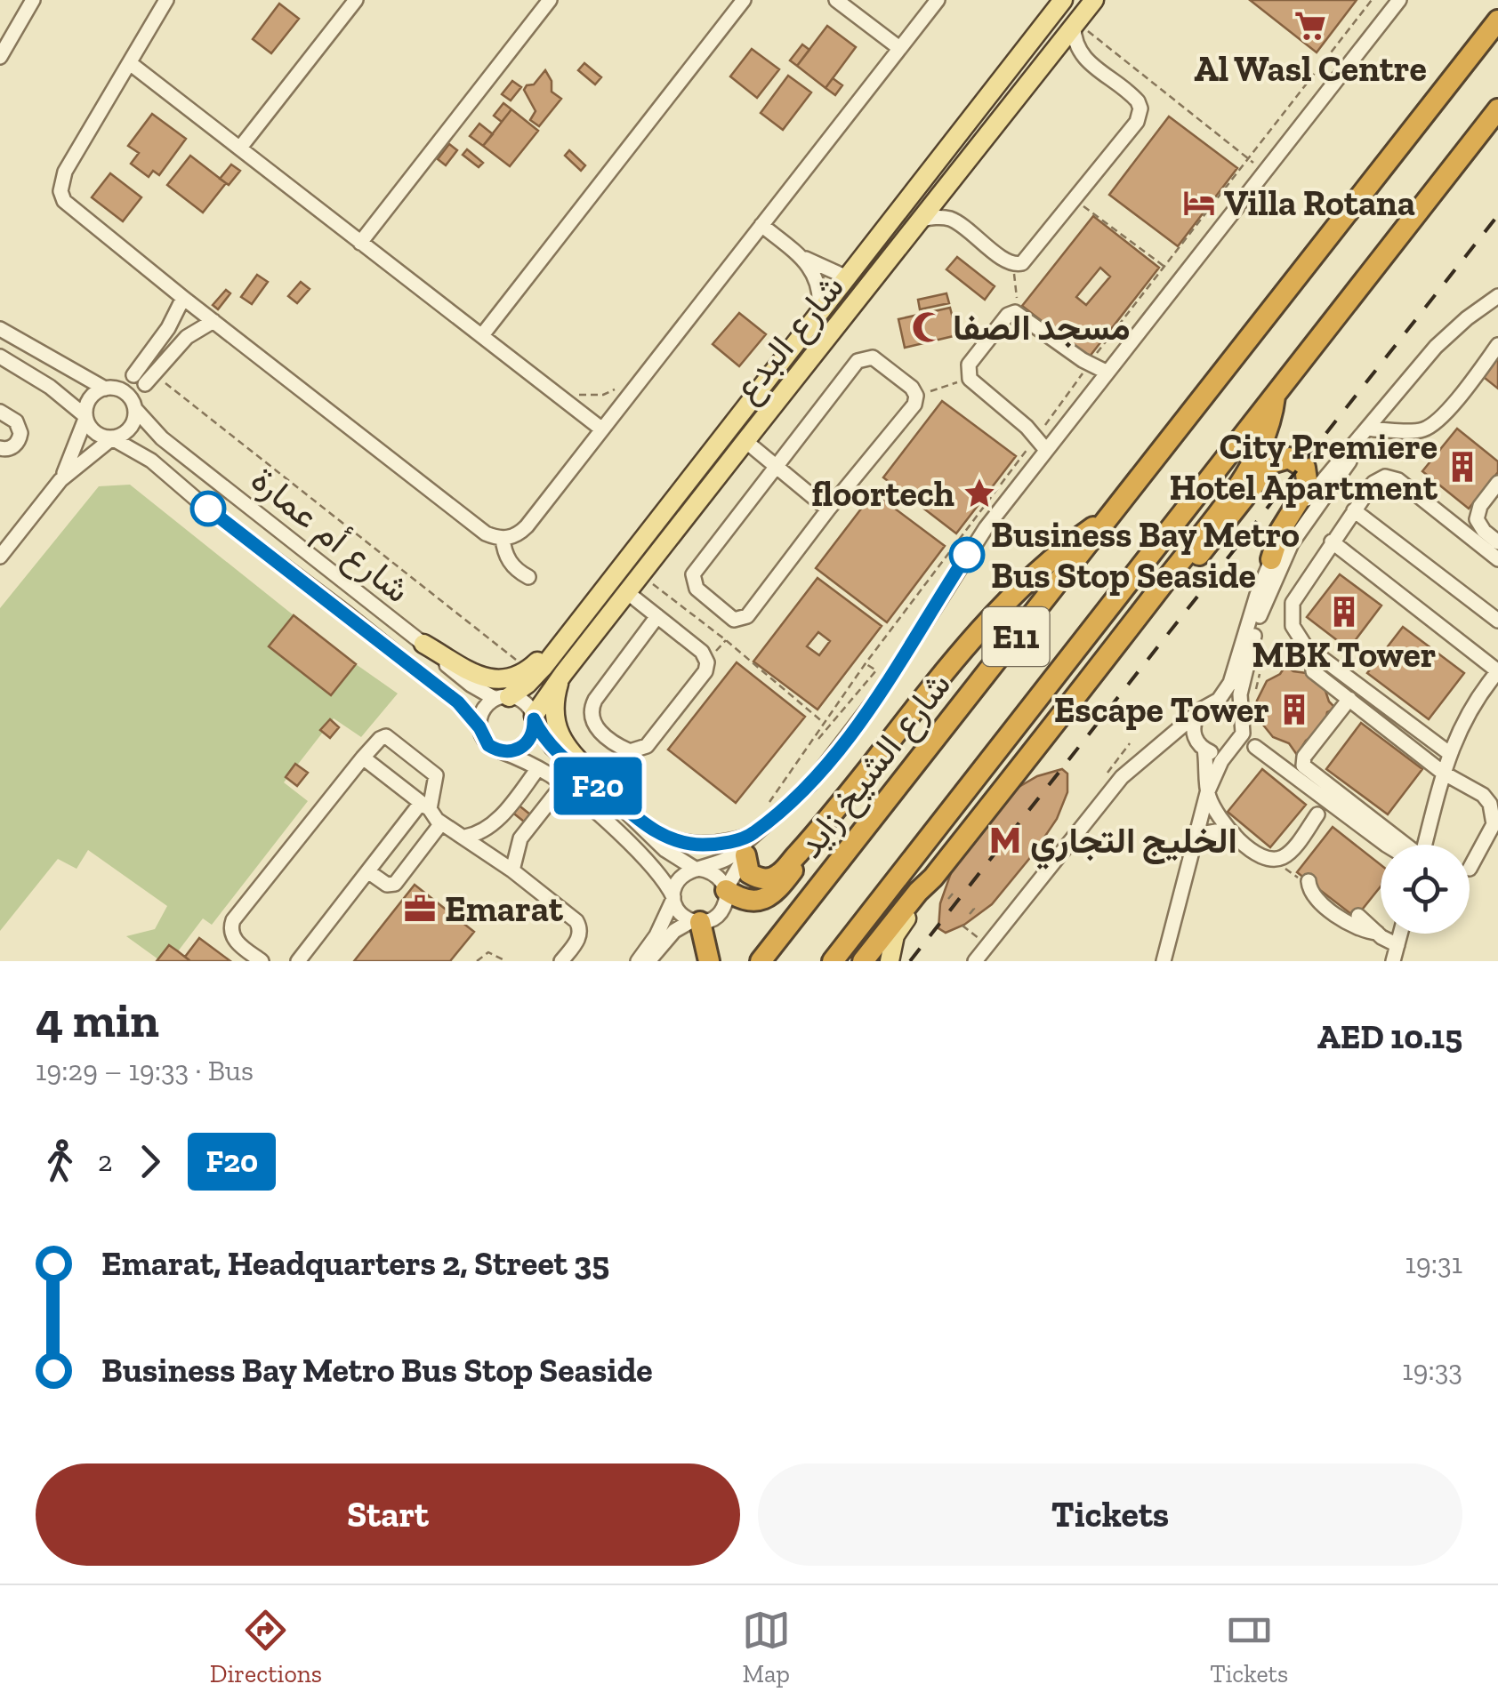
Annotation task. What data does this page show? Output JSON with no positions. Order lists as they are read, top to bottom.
{
  "streets": {
    "highway": ["E11", "شارع الشيخ زايد"],
    "main road": ["شارع البدع"],
    "street": ["شارع أم عمارة"]
  },
  "crossings": [
    ["شارع البدع", "شارع أم عمارة"]
  ],
  "places": {
    "supermarket": ["Al Wasl Centre"],
    "hotel": ["Villa Rotana"],
    "mosque": ["مسجد الصفا"],
    "building": ["City Premiere Hotel Apartment", "MBK Tower", "Escape Tower"],
    "place": ["floortech"],
    "other": ["Business Bay Metro Bus Stop Seaside"],
    "metro station": ["الخليج التجاري"],
    "office": ["Emarat"]
  },
  "lines": ["bus line F20"],
  "page": {
    "on_map": "F20",
    "heading": ["4 min", "19:29 – 19:33 · Bus", "AED 10.15"],
    "legs": ["2", "F20"],
    "list": [
      {
        "name": "Emarat, Headquarters 2, Street 35",
        "value": "19:31"
      },
      {
        "name": "Business Bay Metro Bus Stop Seaside",
        "value": "19:33"
      }
    ],
    "buttons": ["Start", "Tickets"],
    "tabs": ["Directions", "Map", "Tickets"]
  }
}
